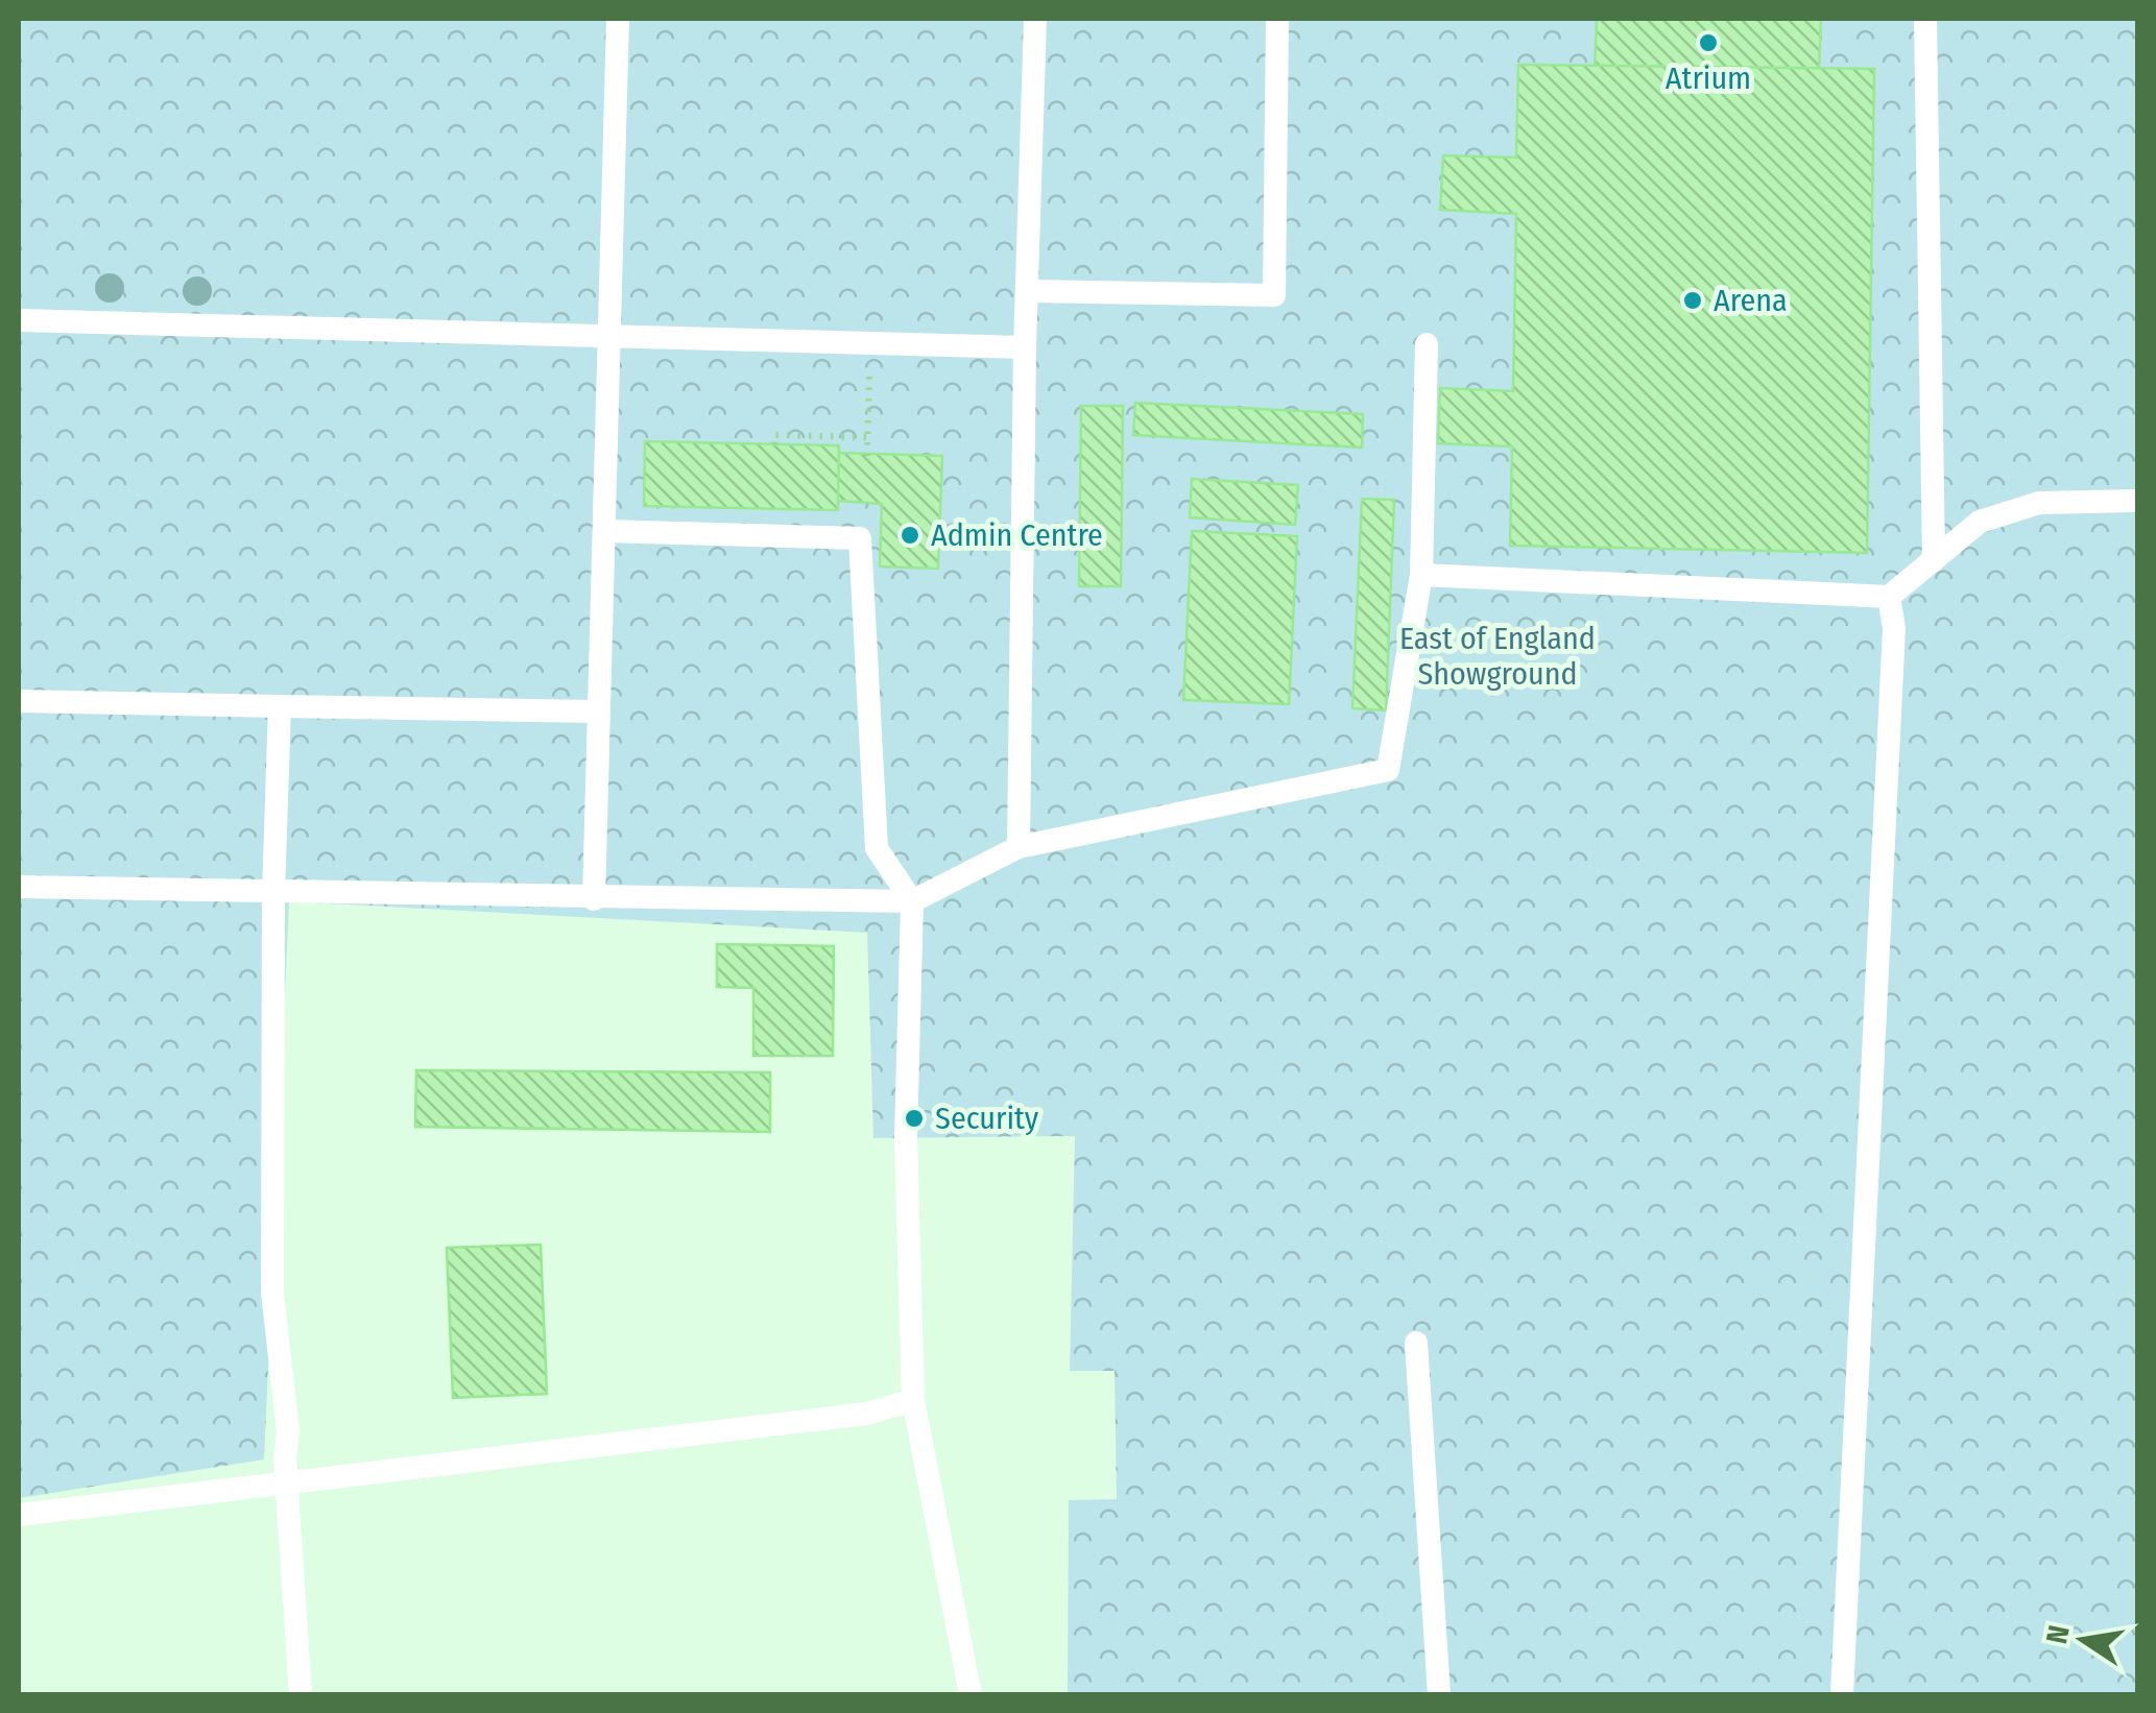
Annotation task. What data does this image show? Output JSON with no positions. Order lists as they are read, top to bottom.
{
  "parks": ["East of England Showground"],
  "places": [
    "Atrium",
    "Arena",
    "Admin Centre",
    "Security"
  ],
  "north": "left"
}
